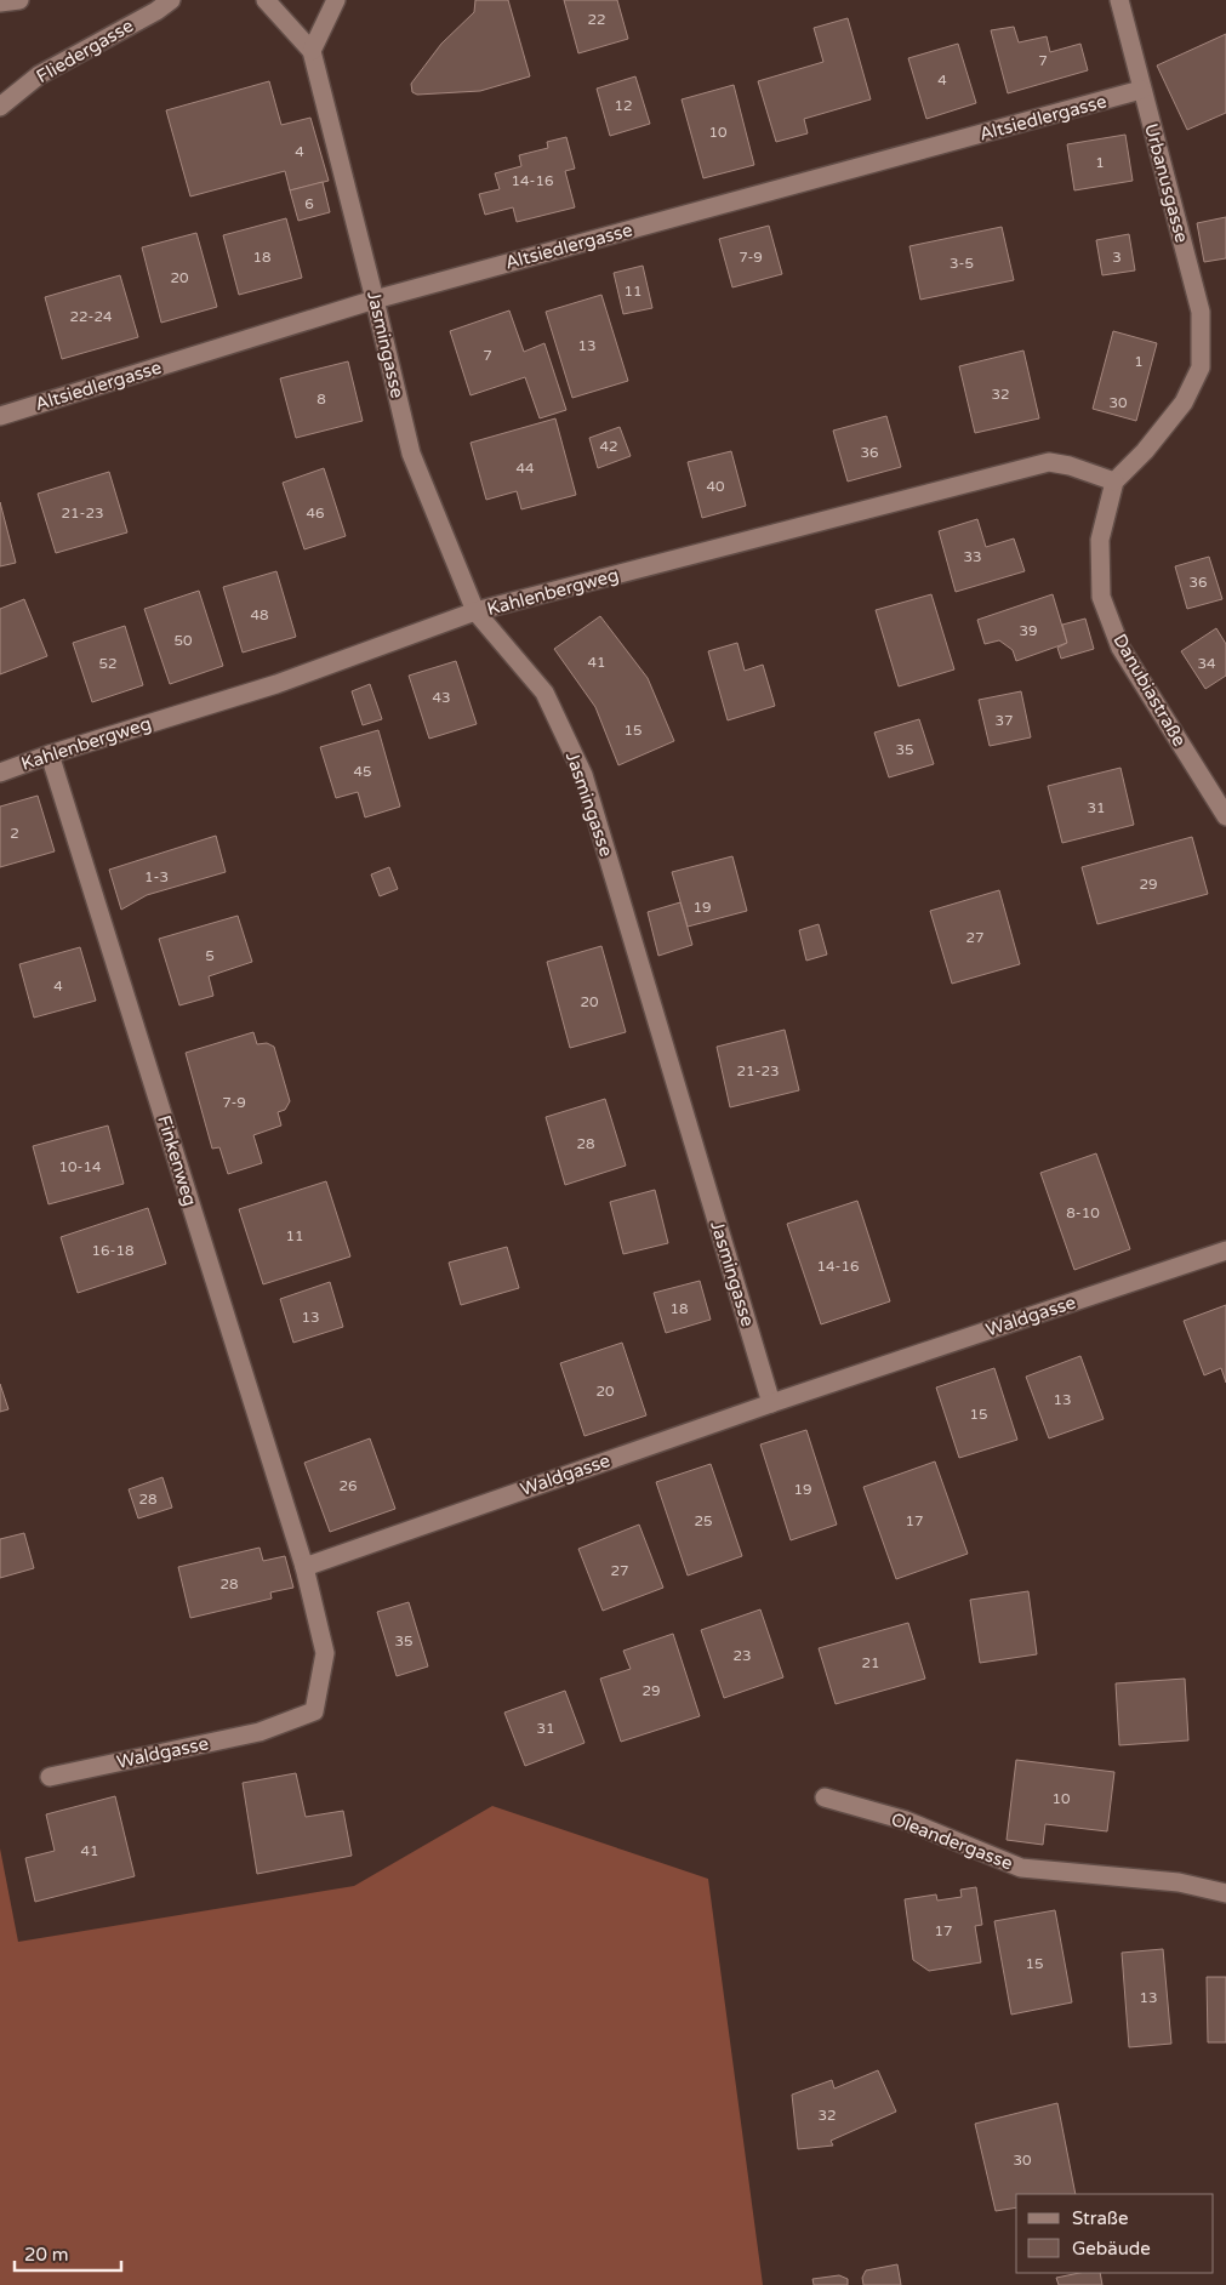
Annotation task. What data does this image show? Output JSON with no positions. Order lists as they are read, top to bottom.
{
  "streets": {
    "street": [
      "Fliedergasse",
      "Altsiedlergasse",
      "Urbanusgasse",
      "Jasmingasse",
      "Kahlenbergweg",
      "Danubiastraße",
      "Finkenweg",
      "Waldgasse",
      "Oleandergasse"
    ]
  },
  "crossings": [
    ["Altsiedlergasse", "Urbanusgasse"],
    ["Altsiedlergasse", "Jasmingasse"],
    ["Urbanusgasse", "Kahlenbergweg"],
    ["Urbanusgasse", "Danubiastraße"],
    ["Jasmingasse", "Kahlenbergweg"],
    ["Jasmingasse", "Waldgasse"],
    ["Kahlenbergweg", "Danubiastraße"],
    ["Kahlenbergweg", "Finkenweg"],
    ["Finkenweg", "Waldgasse"]
  ],
  "house_numbers": [
    "22",
    "7",
    "4",
    "12",
    "10",
    "4",
    "1",
    "14-16",
    "6",
    "18",
    "7-9",
    "3",
    "3-5",
    "20",
    "11",
    "22-24",
    "13",
    "7",
    "1",
    "32",
    "8",
    "30",
    "42",
    "36",
    "44",
    "40",
    "21-23",
    "46",
    "33",
    "36",
    "48",
    "39",
    "50",
    "41",
    "52",
    "34",
    "43",
    "37",
    "15",
    "35",
    "45",
    "31",
    "2",
    "1-3",
    "29",
    "19",
    "27",
    "5",
    "4",
    "20",
    "21-23",
    "7-9",
    "28",
    "10-14",
    "8-10",
    "11",
    "16-18",
    "14-16",
    "18",
    "13",
    "20",
    "13",
    "15",
    "26",
    "19",
    "28",
    "25",
    "17",
    "27",
    "28",
    "35",
    "23",
    "21",
    "29",
    "31",
    "10",
    "41",
    "17",
    "15",
    "13",
    "32",
    "30"
  ],
  "legend": ["Straße", "Gebäude"],
  "scale_bar": "20 m"
}
